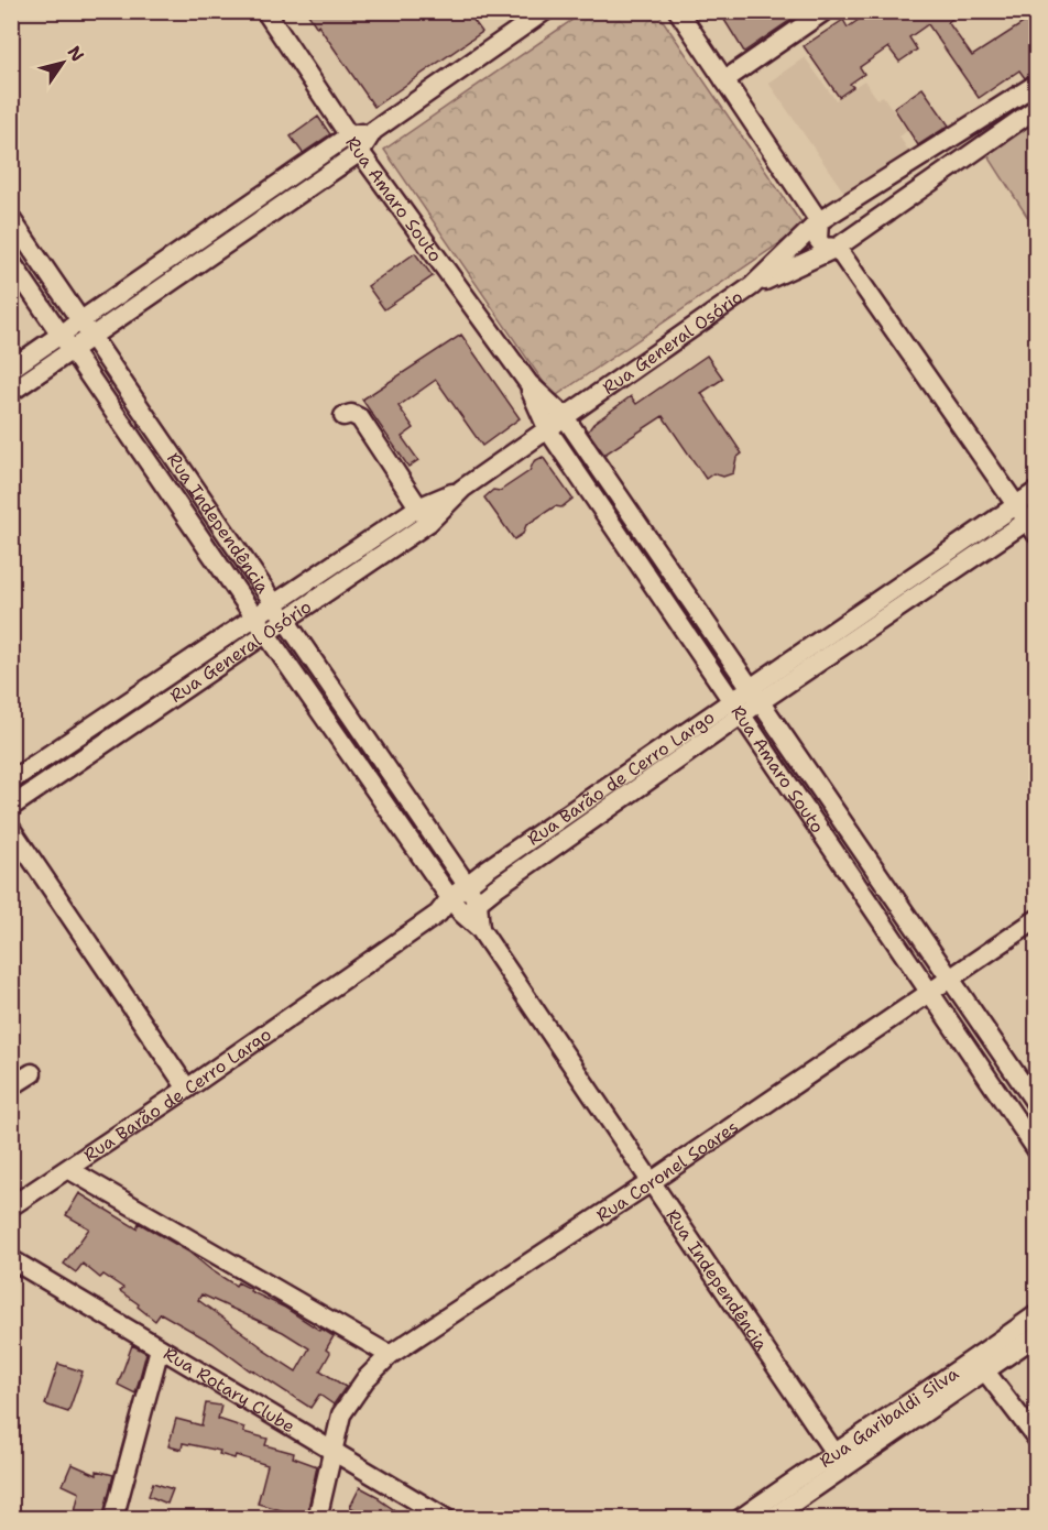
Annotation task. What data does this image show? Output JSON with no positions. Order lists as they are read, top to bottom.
{
  "streets": {
    "street": [
      "Rua Amaro Souto",
      "Rua General Osório",
      "Rua Independência",
      "Rua Barão de Cerro Largo",
      "Rua Coronel Soares",
      "Rua Rotary Clube",
      "Rua Garibaldi Silva"
    ]
  },
  "crossings": [
    ["Rua Amaro Souto", "Rua General Osório"],
    ["Rua Amaro Souto", "Rua Barão de Cerro Largo"],
    ["Rua Amaro Souto", "Rua Coronel Soares"],
    ["Rua General Osório", "Rua Independência"],
    ["Rua Independência", "Rua Barão de Cerro Largo"],
    ["Rua Independência", "Rua Coronel Soares"],
    ["Rua Independência", "Rua Garibaldi Silva"],
    ["Rua Coronel Soares", "Rua Rotary Clube"]
  ],
  "north": "top right"
}
